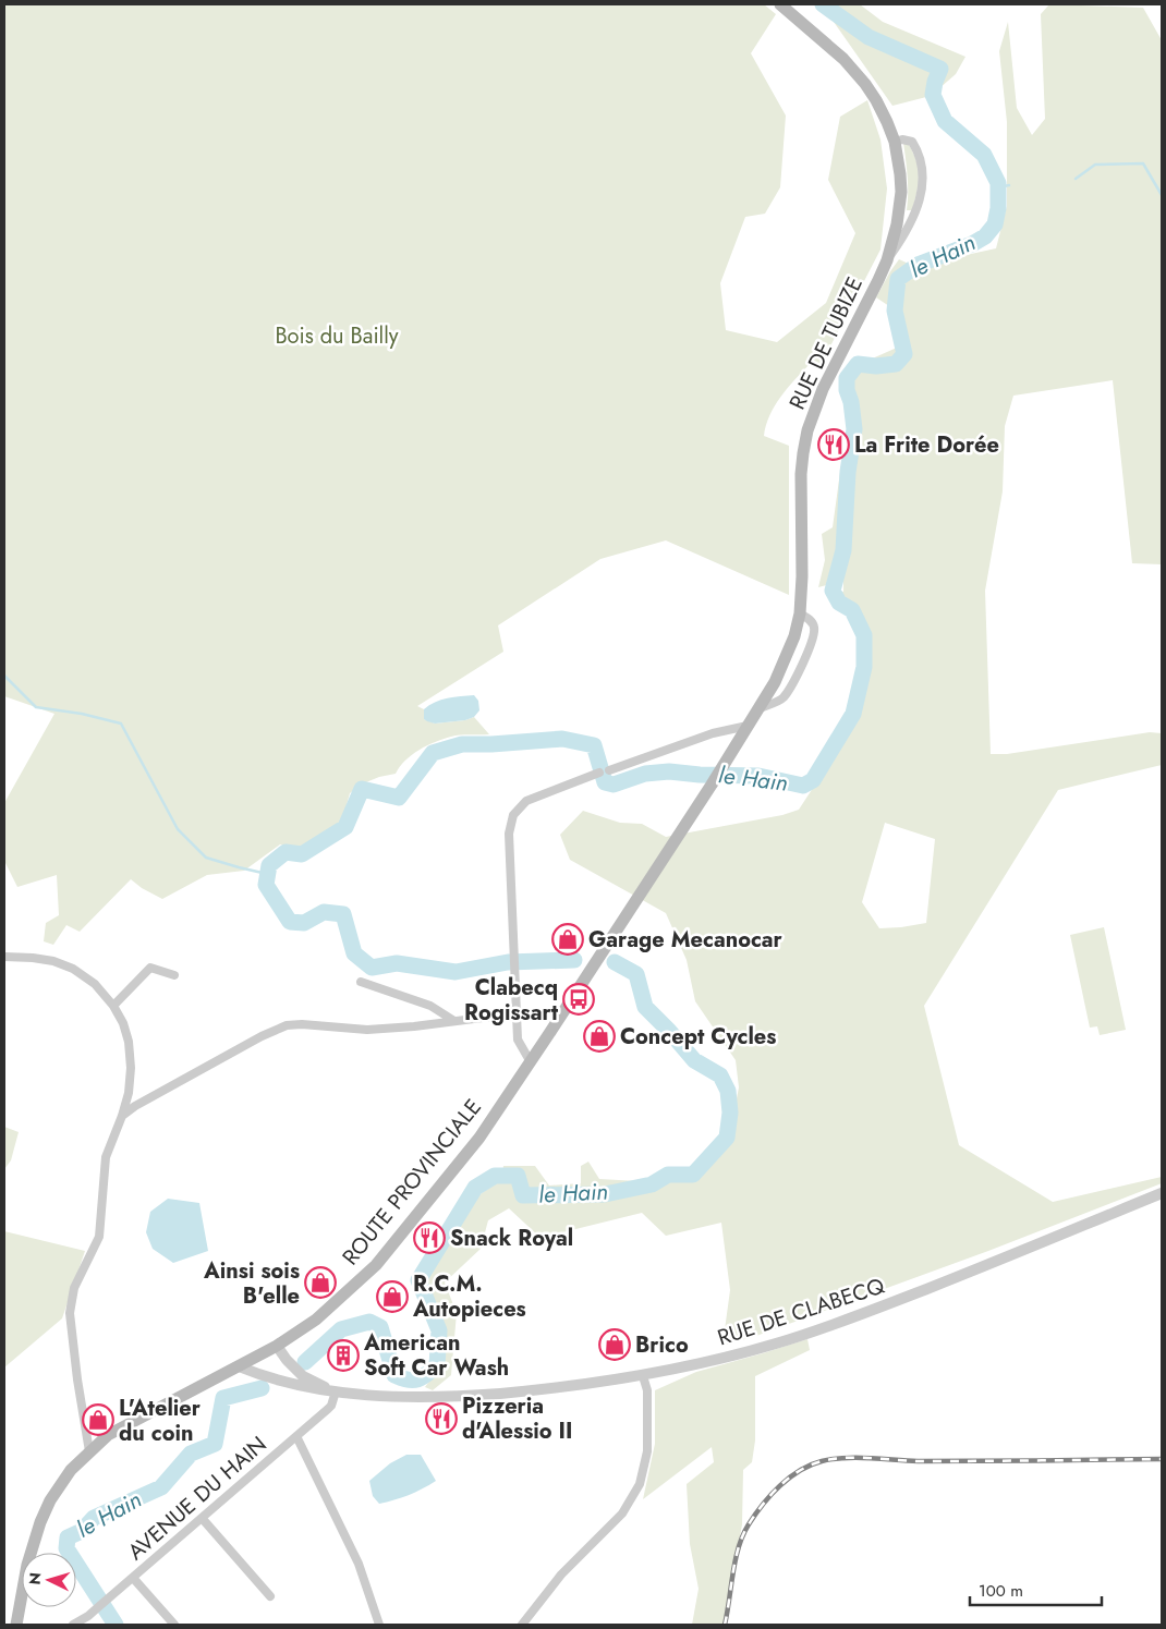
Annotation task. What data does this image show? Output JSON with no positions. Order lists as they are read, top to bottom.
{
  "streets": {
    "main road": ["RUE DE TUBIZE", "ROUTE PROVINCIALE"],
    "street": ["RUE DE CLABECQ", "AVENUE DU HAIN"]
  },
  "crossings": [
    ["RUE DE TUBIZE", "ROUTE PROVINCIALE"],
    ["ROUTE PROVINCIALE", "RUE DE CLABECQ"],
    ["RUE DE CLABECQ", "AVENUE DU HAIN"]
  ],
  "water": ["le Hain"],
  "parks": ["Bois du Bailly"],
  "places": {
    "restaurant": ["La Frite Dorée", "Snack Royal", "Pizzeria d'Alessio II"],
    "shop": [
      "Garage Mecanocar",
      "Concept Cycles",
      "Ainsi sois B'elle",
      "R.C.M. Autopieces",
      "Brico",
      "L'Atelier du coin"
    ],
    "bus stop": ["Clabecq Rogissart"],
    "building": ["American Soft Car Wash"]
  },
  "scale_bar": "100 m",
  "north": "left"
}
